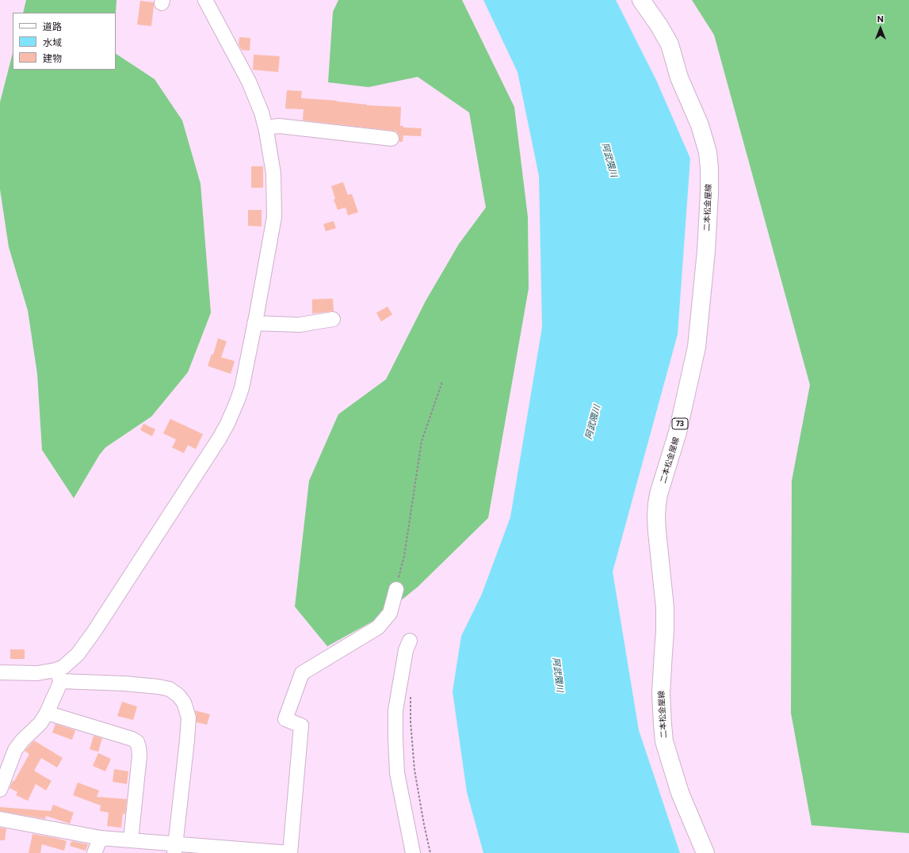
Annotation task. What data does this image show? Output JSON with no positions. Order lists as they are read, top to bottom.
{
  "streets": {
    "main road": ["二本松金屋線", "73"]
  },
  "water": ["阿武隈川"],
  "legend": ["道路", "水域", "建物"],
  "north": "top"
}
